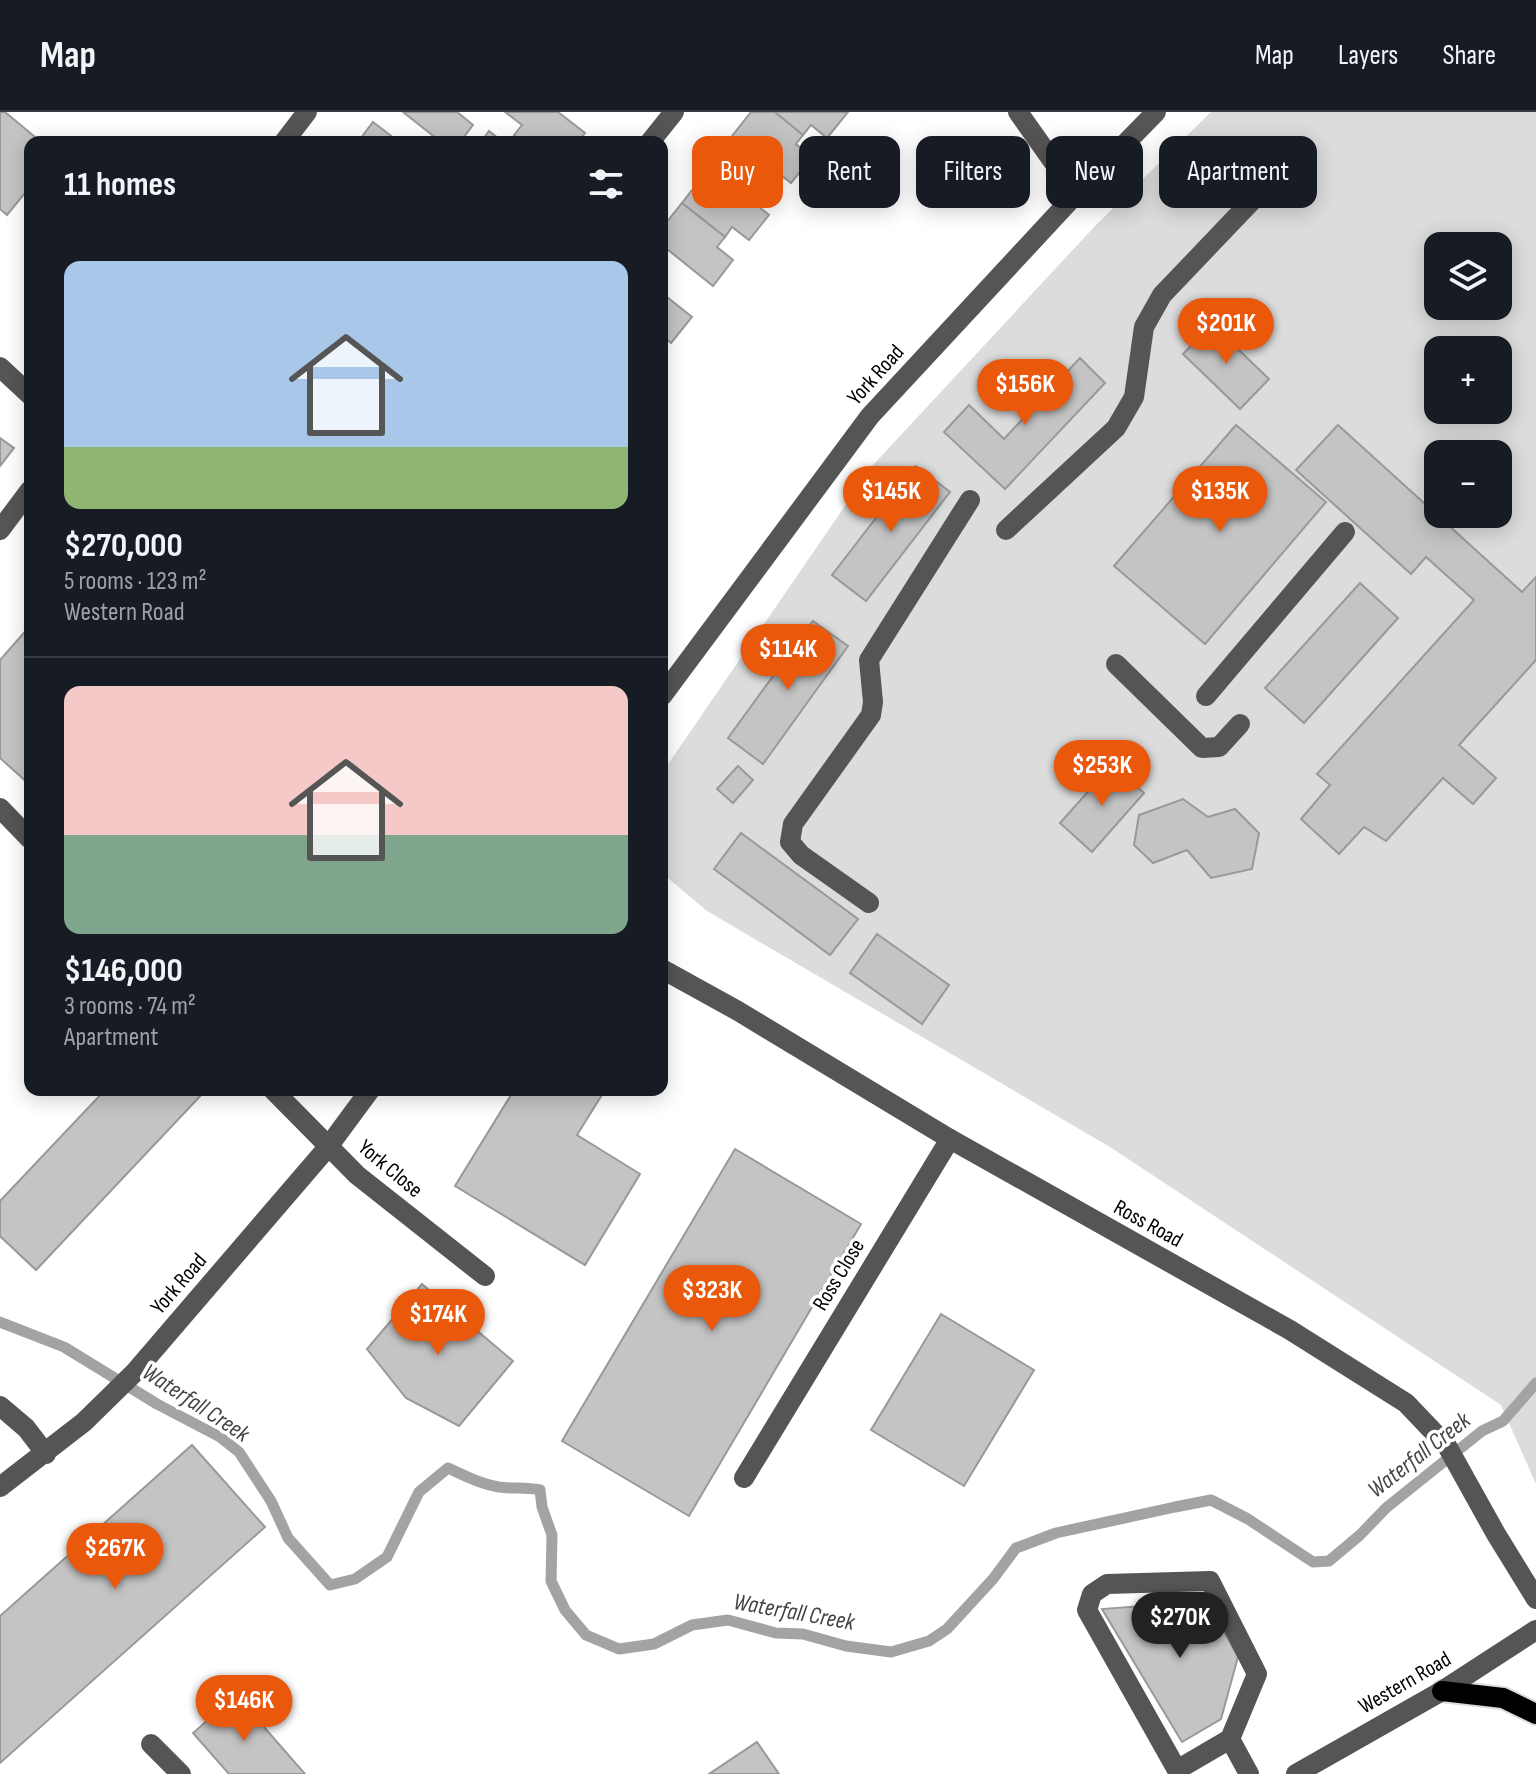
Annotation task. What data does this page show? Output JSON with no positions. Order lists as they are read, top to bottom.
{
  "streets": {
    "street": [
      "York Road",
      "York Close",
      "Ross Road",
      "Ross Close",
      "Western Road"
    ]
  },
  "crossings": [
    ["York Road", "York Close"],
    ["Ross Road", "Ross Close"]
  ],
  "water": ["Waterfall Creek"],
  "page": {
    "header": "Map",
    "nav": ["Map", "Layers", "Share"],
    "chip": [
      "Buy",
      "Rent",
      "Filters",
      "New",
      "Apartment"
    ],
    "heading": "11 homes",
    "map_buttons": ["+", "−"],
    "list": [
      {
        "name": "$270,000",
        "note": "5 rooms · 123 m² · Western Road"
      },
      {
        "name": "$146,000",
        "note": "3 rooms · 74 m² · Apartment"
      }
    ],
    "price": [
      "$201K",
      "$156K",
      "$145K",
      "$135K",
      "$114K",
      "$253K",
      "$323K",
      "$174K",
      "$267K",
      "$270K",
      "$146K"
    ]
  }
}
